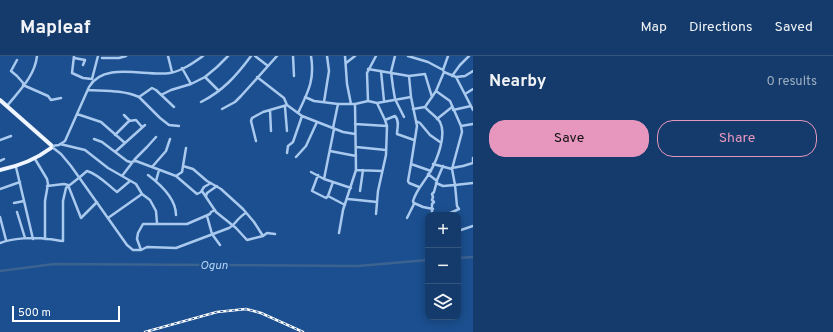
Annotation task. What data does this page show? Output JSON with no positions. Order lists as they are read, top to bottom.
{
  "water": ["Ogun"],
  "scale_bar": "500 m",
  "page": {
    "header": "Mapleaf",
    "nav": ["Map", "Directions", "Saved"],
    "heading": ["Nearby", "0 results"],
    "buttons": ["Save", "Share"],
    "map_buttons": ["+", "−"],
    "scale": "500 m"
  }
}
